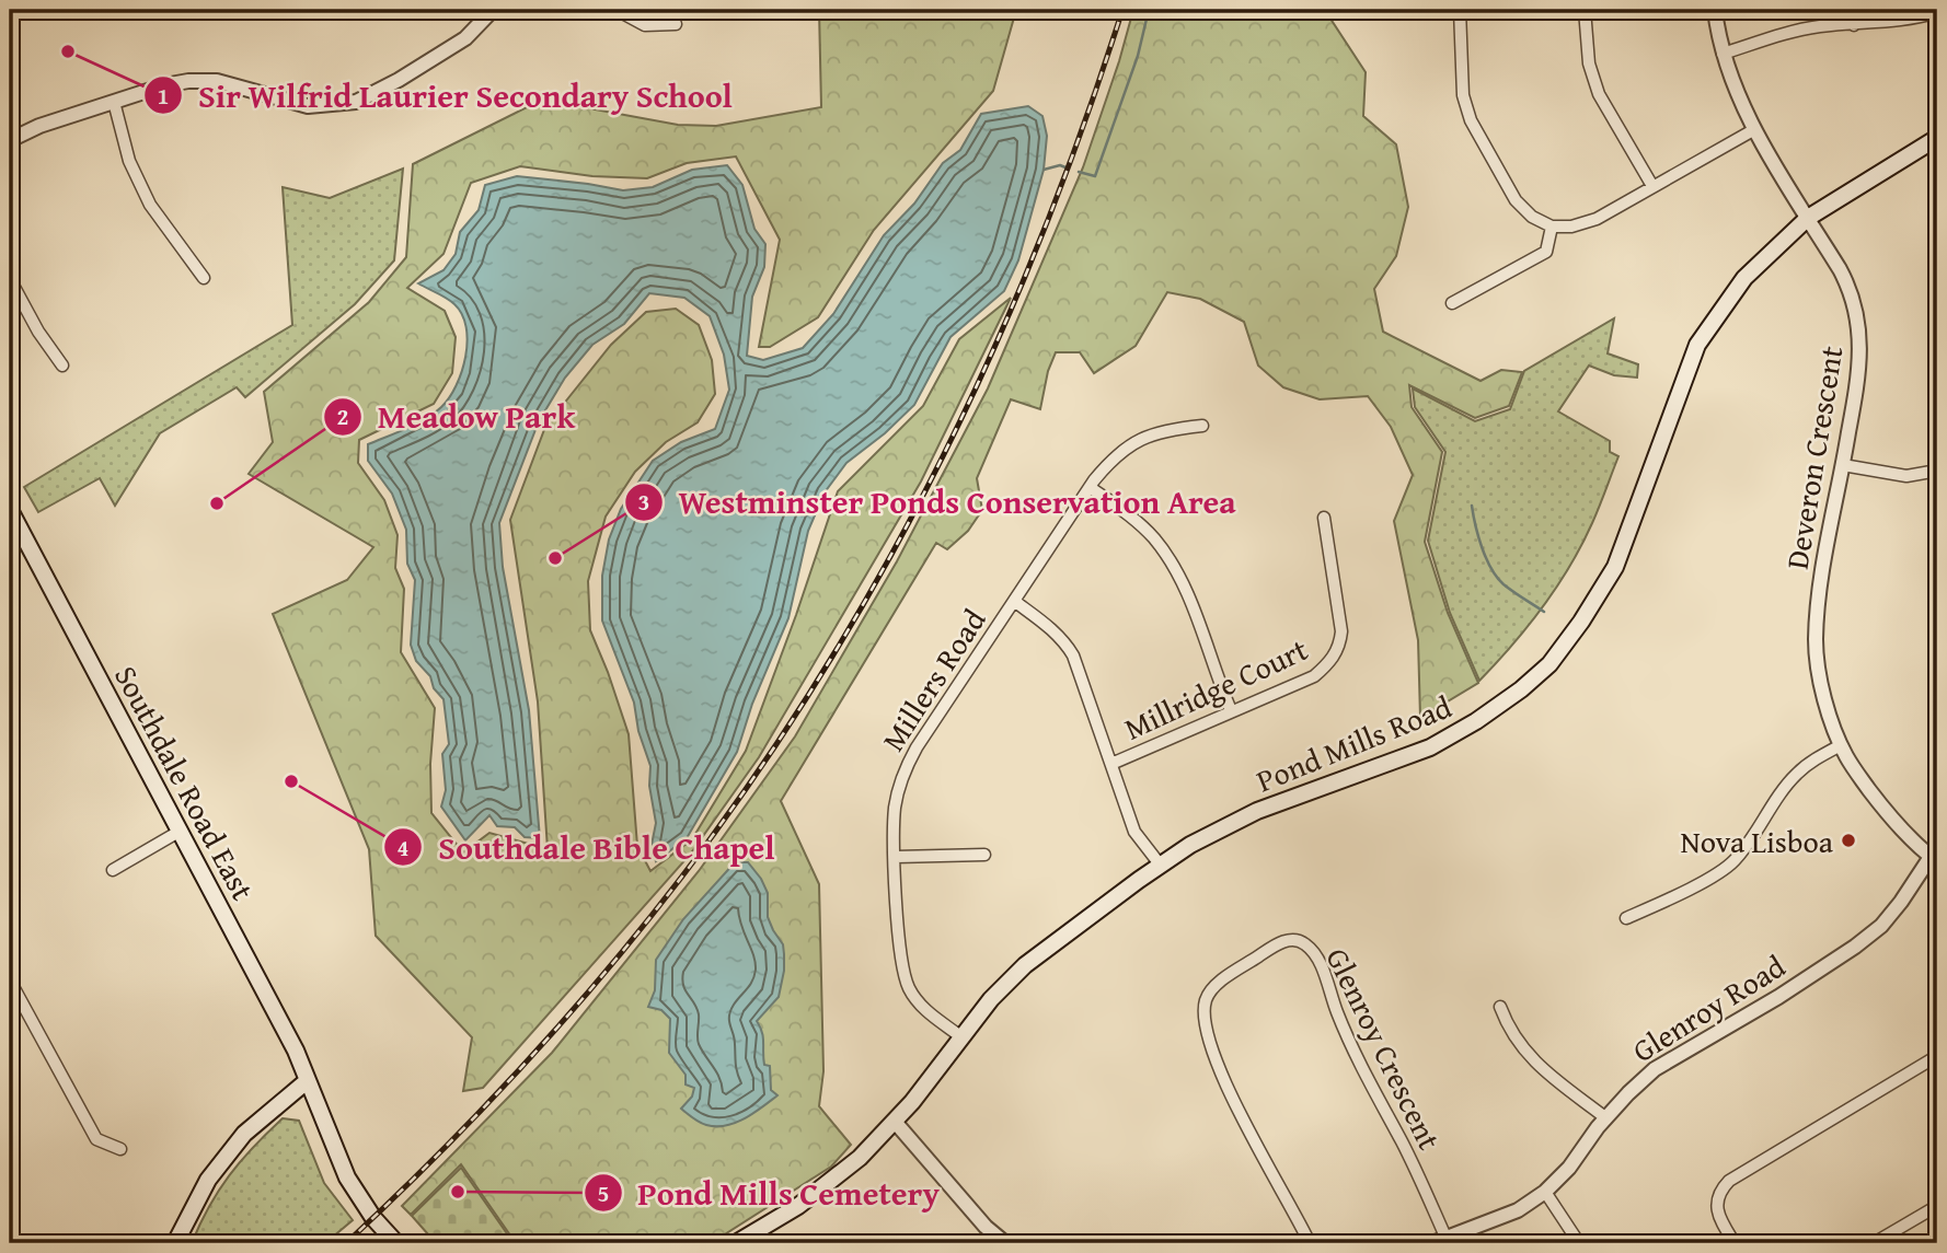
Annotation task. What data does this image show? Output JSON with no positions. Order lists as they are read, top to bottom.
{
  "streets": {
    "main road": ["Pond Mills Road", "Southdale Road East"],
    "street": [
      "Deveron Crescent",
      "Millers Road",
      "Millridge Court",
      "Glenroy Road",
      "Glenroy Crescent"
    ]
  },
  "crossings": [
    ["Deveron Crescent", "Pond Mills Road"],
    ["Deveron Crescent", "Glenroy Road"],
    ["Millers Road", "Pond Mills Road"],
    ["Glenroy Road", "Glenroy Crescent"]
  ],
  "places": [
    "Sir Wilfrid Laurier Secondary School",
    "Meadow Park",
    "Westminster Ponds Conservation Area",
    "Southdale Bible Chapel",
    "Nova Lisboa",
    "Pond Mills Cemetery"
  ]
}
